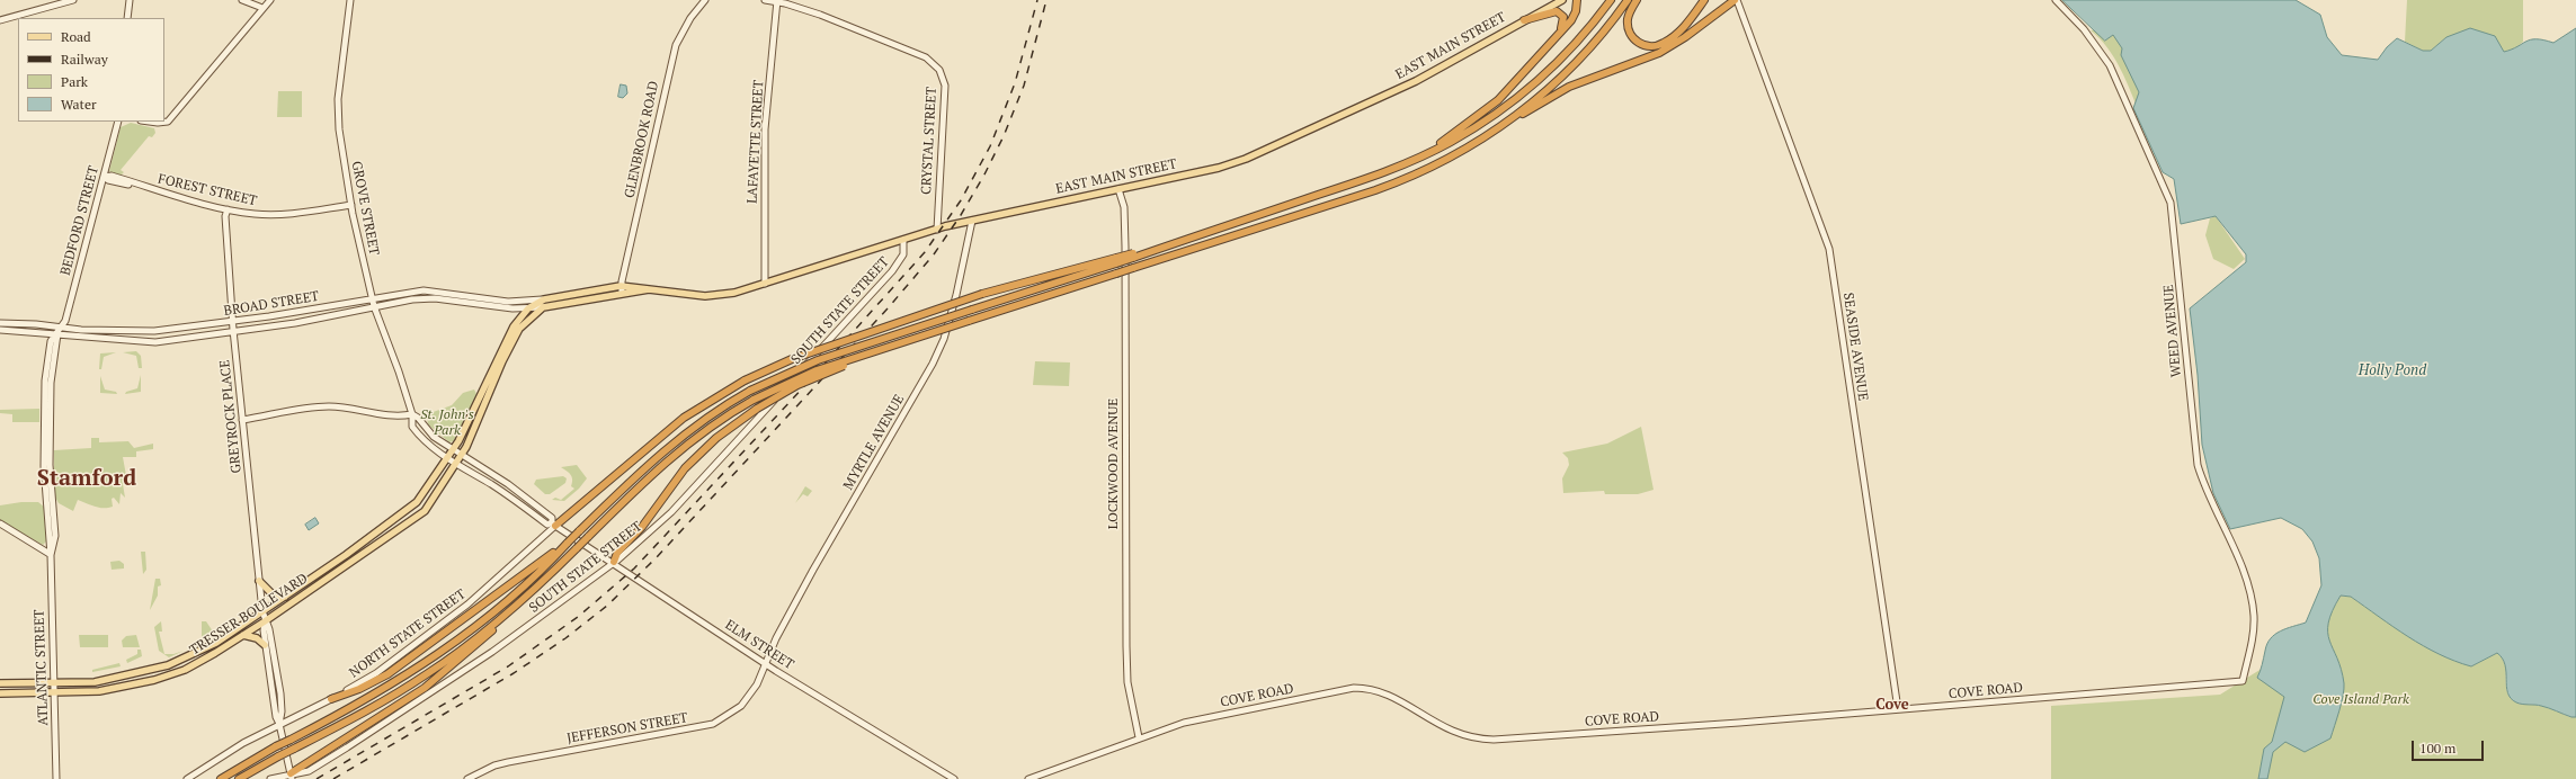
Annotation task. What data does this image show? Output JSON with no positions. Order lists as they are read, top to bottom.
{
  "streets": {
    "main road": [
      "EAST MAIN STREET",
      "GLENBROOK ROAD",
      "CRYSTAL STREET",
      "LAFAYETTE STREET",
      "FOREST STREET",
      "GROVE STREET",
      "BEDFORD STREET",
      "BROAD STREET",
      "SOUTH STATE STREET",
      "WEED AVENUE",
      "SEASIDE AVENUE",
      "GREYROCK PLACE",
      "MYRTLE AVENUE",
      "LOCKWOOD AVENUE",
      "TRESSER BOULEVARD",
      "NORTH STATE STREET",
      "ELM STREET",
      "ATLANTIC STREET",
      "COVE ROAD",
      "JEFFERSON STREET"
    ]
  },
  "crossings": [
    ["EAST MAIN STREET", "GLENBROOK ROAD"],
    ["EAST MAIN STREET", "CRYSTAL STREET"],
    ["EAST MAIN STREET", "LAFAYETTE STREET"],
    ["EAST MAIN STREET", "GROVE STREET"],
    ["EAST MAIN STREET", "BROAD STREET"],
    ["EAST MAIN STREET", "SOUTH STATE STREET"],
    ["EAST MAIN STREET", "MYRTLE AVENUE"],
    ["EAST MAIN STREET", "LOCKWOOD AVENUE"],
    ["EAST MAIN STREET", "TRESSER BOULEVARD"],
    ["CRYSTAL STREET", "LAFAYETTE STREET"],
    ["FOREST STREET", "GROVE STREET"],
    ["FOREST STREET", "BEDFORD STREET"],
    ["FOREST STREET", "GREYROCK PLACE"],
    ["GROVE STREET", "BROAD STREET"],
    ["GROVE STREET", "TRESSER BOULEVARD"],
    ["GROVE STREET", "NORTH STATE STREET"],
    ["GROVE STREET", "ELM STREET"],
    ["BEDFORD STREET", "BROAD STREET"],
    ["BROAD STREET", "GREYROCK PLACE"],
    ["BROAD STREET", "ATLANTIC STREET"],
    ["SOUTH STATE STREET", "ELM STREET"],
    ["WEED AVENUE", "COVE ROAD"],
    ["SEASIDE AVENUE", "COVE ROAD"],
    ["GREYROCK PLACE", "TRESSER BOULEVARD"],
    ["GREYROCK PLACE", "NORTH STATE STREET"],
    ["MYRTLE AVENUE", "ELM STREET"],
    ["MYRTLE AVENUE", "JEFFERSON STREET"],
    ["LOCKWOOD AVENUE", "COVE ROAD"],
    ["TRESSER BOULEVARD", "ATLANTIC STREET"],
    ["NORTH STATE STREET", "ELM STREET"],
    ["ELM STREET", "JEFFERSON STREET"]
  ],
  "districts": ["Stamford", "Cove"],
  "water": ["Holly Pond"],
  "parks": ["St. John's Park", "Cove Island Park"],
  "legend": [
    "Road",
    "Railway",
    "Park",
    "Water"
  ],
  "scale_bar": "100 m"
}
